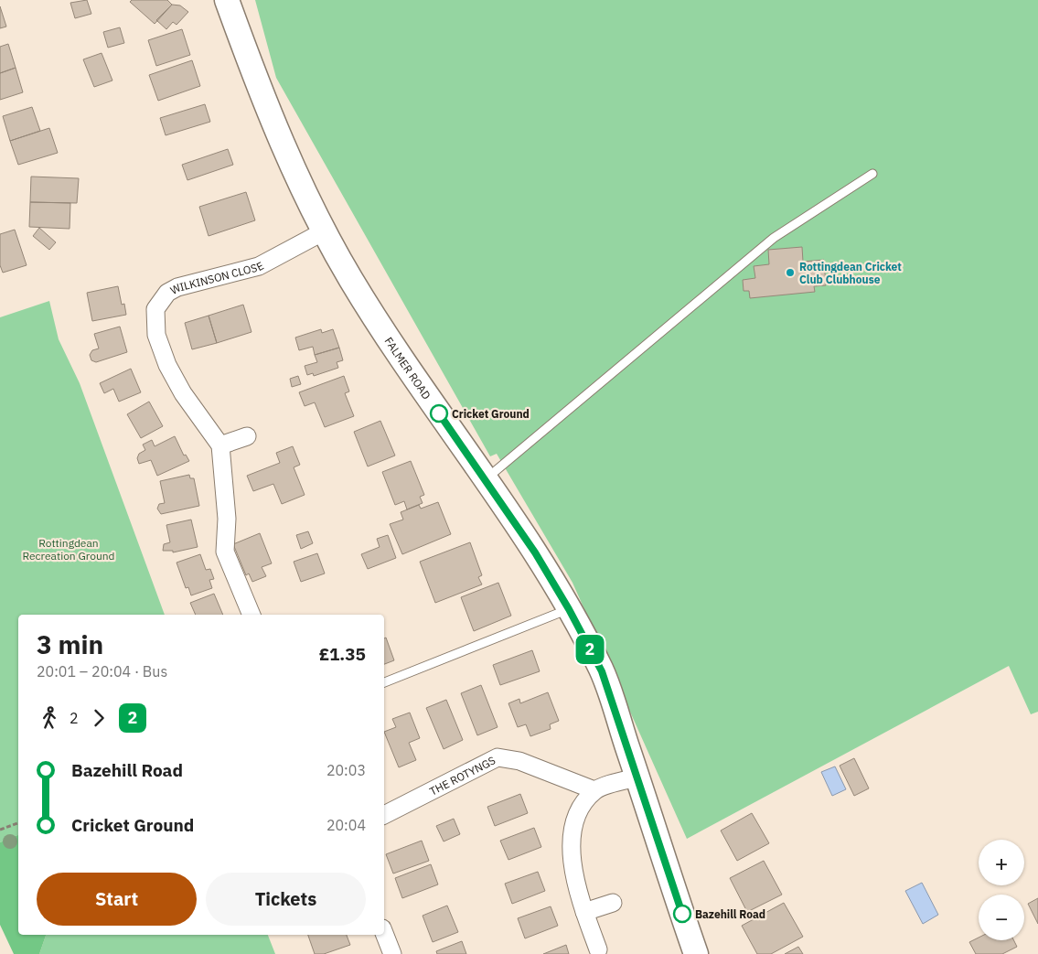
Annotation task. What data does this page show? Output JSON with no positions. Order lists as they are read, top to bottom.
{
  "streets": {
    "main road": ["FALMER ROAD"],
    "street": ["WILKINSON CLOSE", "THE ROTYNGS"]
  },
  "crossings": [
    ["WILKINSON CLOSE", "FALMER ROAD"]
  ],
  "parks": ["Rottingdean Recreation Ground"],
  "places": ["Rottingdean Cricket Club Clubhouse", "Cricket Ground", "Bazehill Road"],
  "lines": ["bus line 2"],
  "page": {
    "on_map": "2",
    "heading": ["3 min", "20:01 – 20:04 · Bus", "£1.35"],
    "legs": ["2", "2"],
    "list": [
      {
        "name": "Bazehill Road",
        "value": "20:03"
      },
      {
        "name": "Cricket Ground",
        "value": "20:04"
      }
    ],
    "map_buttons": ["+", "−"],
    "buttons": ["Start", "Tickets"]
  }
}
